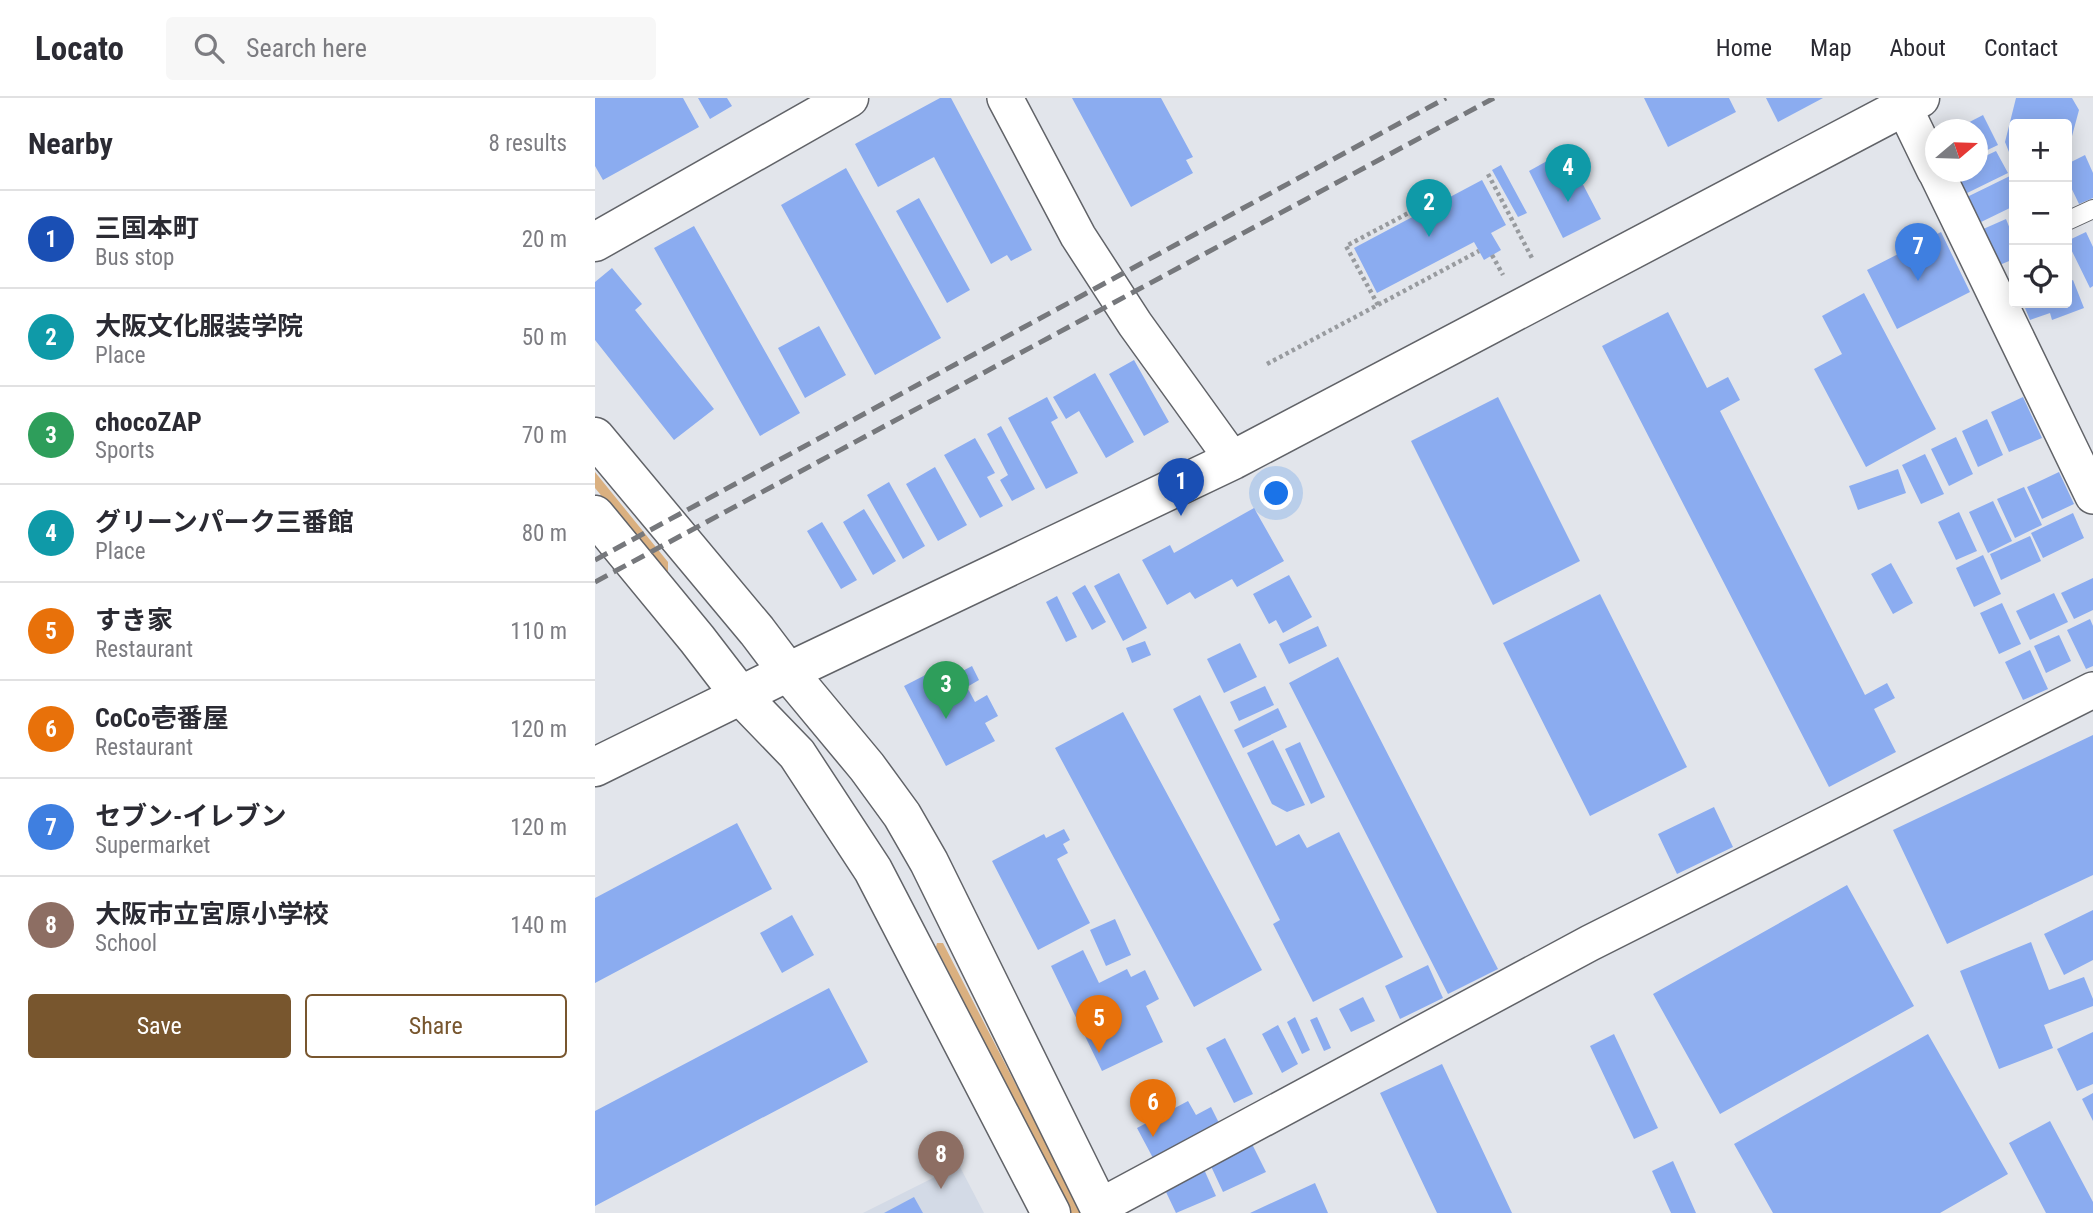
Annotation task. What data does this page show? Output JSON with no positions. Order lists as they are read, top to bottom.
{
  "north": "right",
  "page": {
    "header": "Locato",
    "search": "Search here",
    "nav": [
      "Home",
      "Map",
      "About",
      "Contact"
    ],
    "heading": ["Nearby", "8 results"],
    "map_buttons": ["+", "−"],
    "pins": [
      "4",
      "2",
      "7",
      "1",
      "3",
      "5",
      "6",
      "8"
    ],
    "list": [
      {
        "mark": "1",
        "name": "三国本町",
        "note": "Bus stop",
        "value": "20 m"
      },
      {
        "mark": "2",
        "name": "大阪文化服装学院",
        "note": "Place",
        "value": "50 m"
      },
      {
        "mark": "3",
        "name": "chocoZAP",
        "note": "Sports",
        "value": "70 m"
      },
      {
        "mark": "4",
        "name": "グリーンパーク三番館",
        "note": "Place",
        "value": "80 m"
      },
      {
        "mark": "5",
        "name": "すき家",
        "note": "Restaurant",
        "value": "110 m"
      },
      {
        "mark": "6",
        "name": "CoCo壱番屋",
        "note": "Restaurant",
        "value": "120 m"
      },
      {
        "mark": "7",
        "name": "セブン-イレブン",
        "note": "Supermarket",
        "value": "120 m"
      },
      {
        "mark": "8",
        "name": "大阪市立宮原小学校",
        "note": "School",
        "value": "140 m"
      }
    ],
    "buttons": ["Save", "Share"]
  }
}
